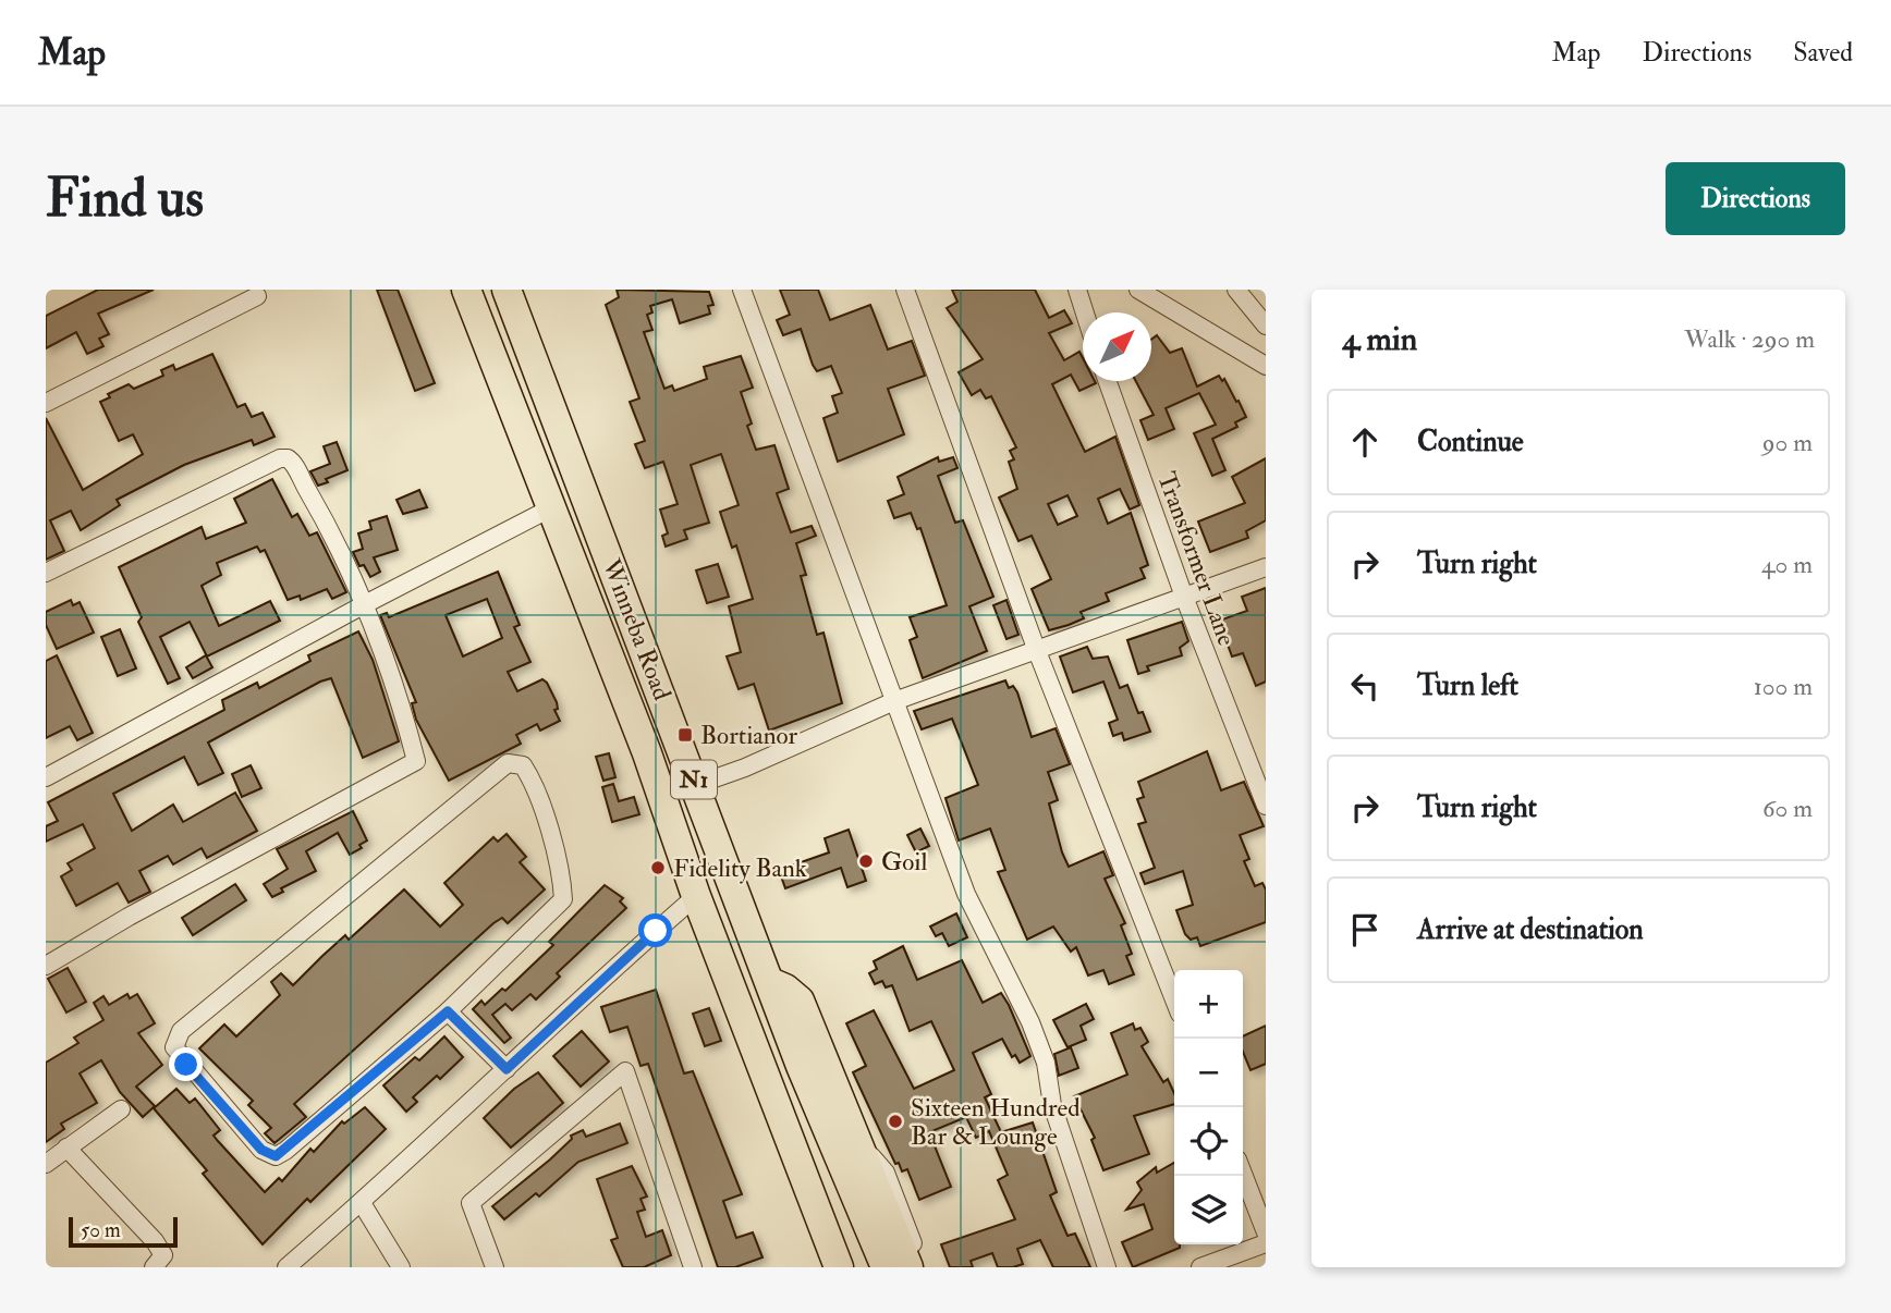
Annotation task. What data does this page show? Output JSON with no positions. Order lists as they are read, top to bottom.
{
  "streets": {
    "highway": ["Winneba Road", "N1"],
    "street": ["Transformer Lane"]
  },
  "places": {
    "transit": ["Bortianor"],
    "other": ["Goil", "Fidelity Bank", "Sixteen Hundred Bar & Lounge"]
  },
  "scale_bar": "50 m",
  "north": "top right",
  "page": {
    "header": "Map",
    "nav": ["Map", "Directions", "Saved"],
    "buttons": "Directions",
    "title": "Find us",
    "heading": ["4 min", "Walk · 290 m"],
    "list": [
      ["Continue", "90 m"],
      ["Turn right", "40 m"],
      ["Turn left", "100 m"],
      ["Turn right", "60 m"],
      "Arrive at destination"
    ],
    "map_buttons": ["+", "−"],
    "scale": "50 m"
  }
}
